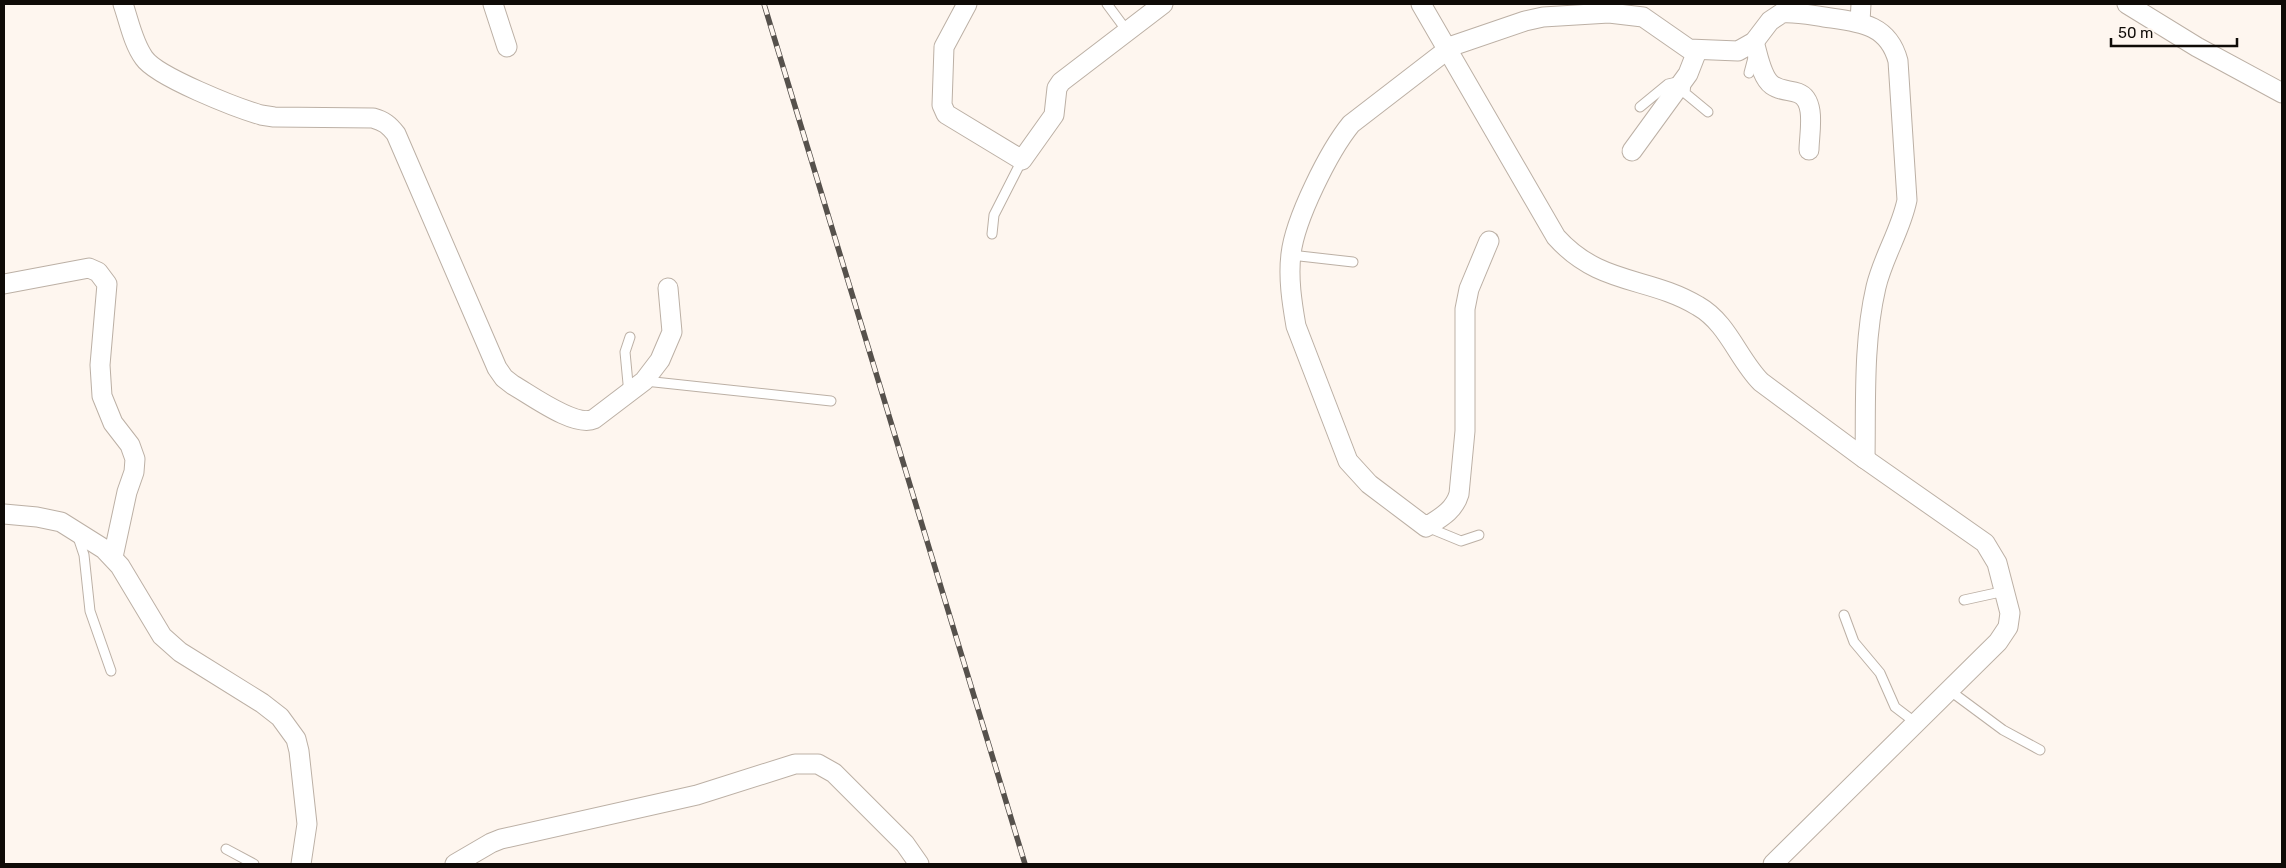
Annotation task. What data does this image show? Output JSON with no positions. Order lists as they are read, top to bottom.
{
  "scale_bar": "50 m"
}
